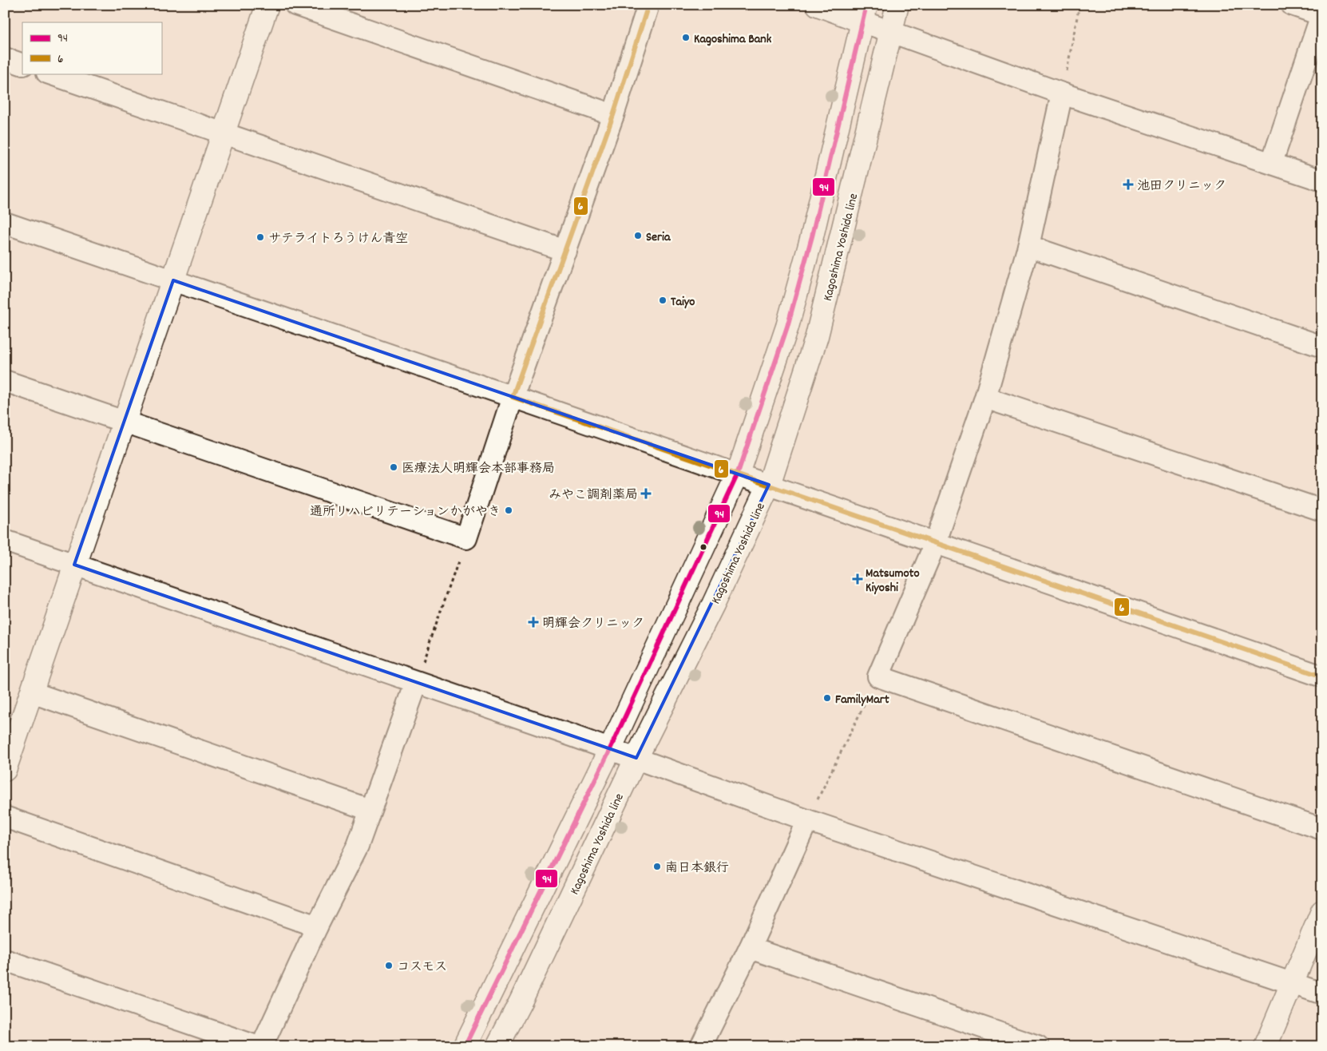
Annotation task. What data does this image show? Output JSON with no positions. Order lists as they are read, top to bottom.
{
  "streets": {
    "main road": ["Kagoshima Yoshida line"]
  },
  "places": {
    "other": [
      "Kagoshima Bank",
      "Seria",
      "サテライトろうけん青空",
      "Taiyo",
      "医療法人明輝会本部事務局",
      "通所リハビリテーションかがやき",
      "FamilyMart",
      "南日本銀行",
      "コスモス"
    ],
    "health": [
      "池田クリニック",
      "みやこ調剤薬局",
      "Matsumoto Kiyoshi",
      "明輝会クリニック"
    ]
  },
  "lines": ["transit line 94", "transit line 6"],
  "legend": ["94", "6"]
}
